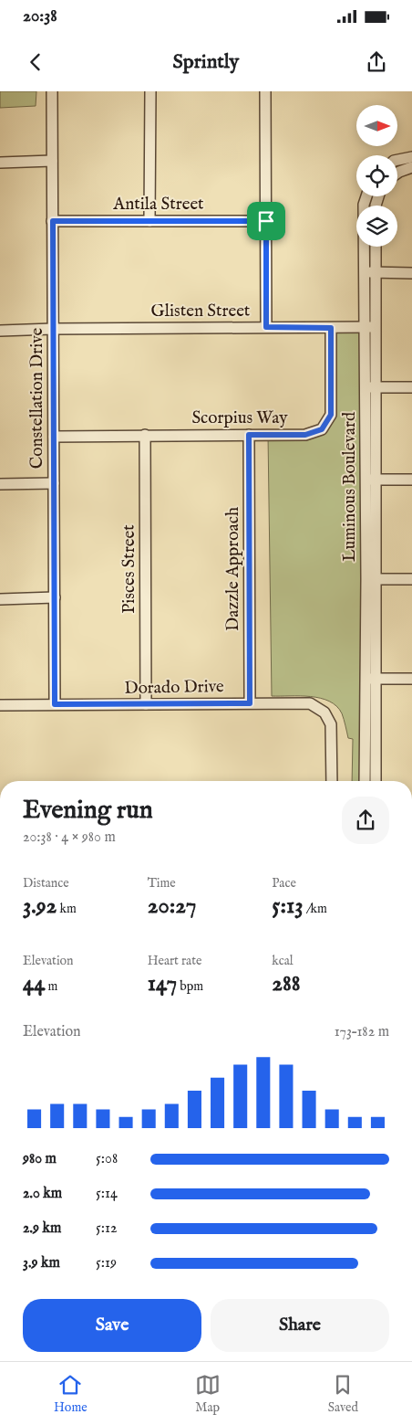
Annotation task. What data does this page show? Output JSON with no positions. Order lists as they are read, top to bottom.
{
  "streets": {
    "street": [
      "Antila Street",
      "Glisten Street",
      "Constellation Drive",
      "Scorpius Way",
      "Luminous Boulevard",
      "Pisces Street",
      "Dazzle Approach",
      "Dorado Drive"
    ]
  },
  "crossings": [
    ["Antila Street", "Constellation Drive"],
    ["Glisten Street", "Constellation Drive"],
    ["Glisten Street", "Scorpius Way"],
    ["Glisten Street", "Luminous Boulevard"],
    ["Constellation Drive", "Scorpius Way"],
    ["Constellation Drive", "Dorado Drive"],
    ["Scorpius Way", "Pisces Street"],
    ["Scorpius Way", "Dazzle Approach"],
    ["Pisces Street", "Dorado Drive"],
    ["Dazzle Approach", "Dorado Drive"]
  ],
  "north": "right",
  "page": {
    "status": "20:38",
    "header": "Sprintly",
    "heading": ["Evening run", "20:38 · 4 × 980 m"],
    "stats": [
      ["Distance", "3.92 km"],
      ["Time", "20:27"],
      ["Pace", "5:13 /km"],
      ["Elevation", "44 m"],
      ["Heart rate", "147 bpm"],
      ["kcal", "288"]
    ],
    "chart": ["Elevation", "173–182 m"],
    "list": [
      {
        "name": "980 m",
        "note": "5:08"
      },
      {
        "name": "2.0 km",
        "note": "5:14"
      },
      {
        "name": "2.9 km",
        "note": "5:12"
      },
      {
        "name": "3.9 km",
        "note": "5:19"
      }
    ],
    "buttons": ["Save", "Share"],
    "tabs": ["Home", "Map", "Saved"]
  }
}
